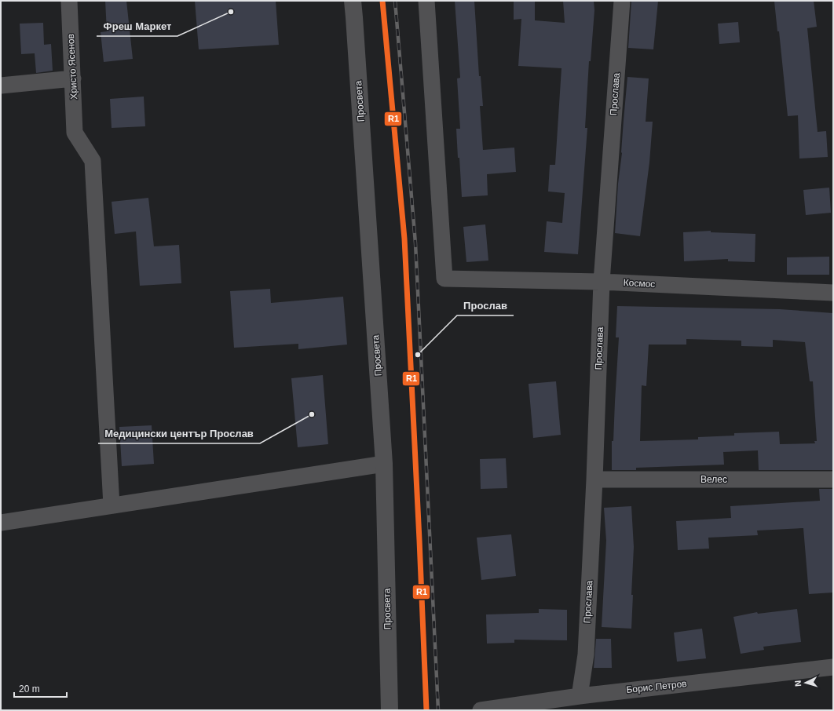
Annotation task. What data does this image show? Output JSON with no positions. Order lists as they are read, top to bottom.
{
  "streets": {
    "street": [
      "Христо Ясенов",
      "Прослава",
      "Просвета",
      "Космос",
      "Велес",
      "Борис Петров"
    ]
  },
  "crossings": [
    ["Прослава", "Космос"],
    ["Прослава", "Велес"],
    ["Прослава", "Борис Петров"]
  ],
  "places": ["Фреш Маркет", "Прослав", "Медицински център Прослав"],
  "lines": ["transit line R1"],
  "scale_bar": "20 m",
  "north": "left"
}
